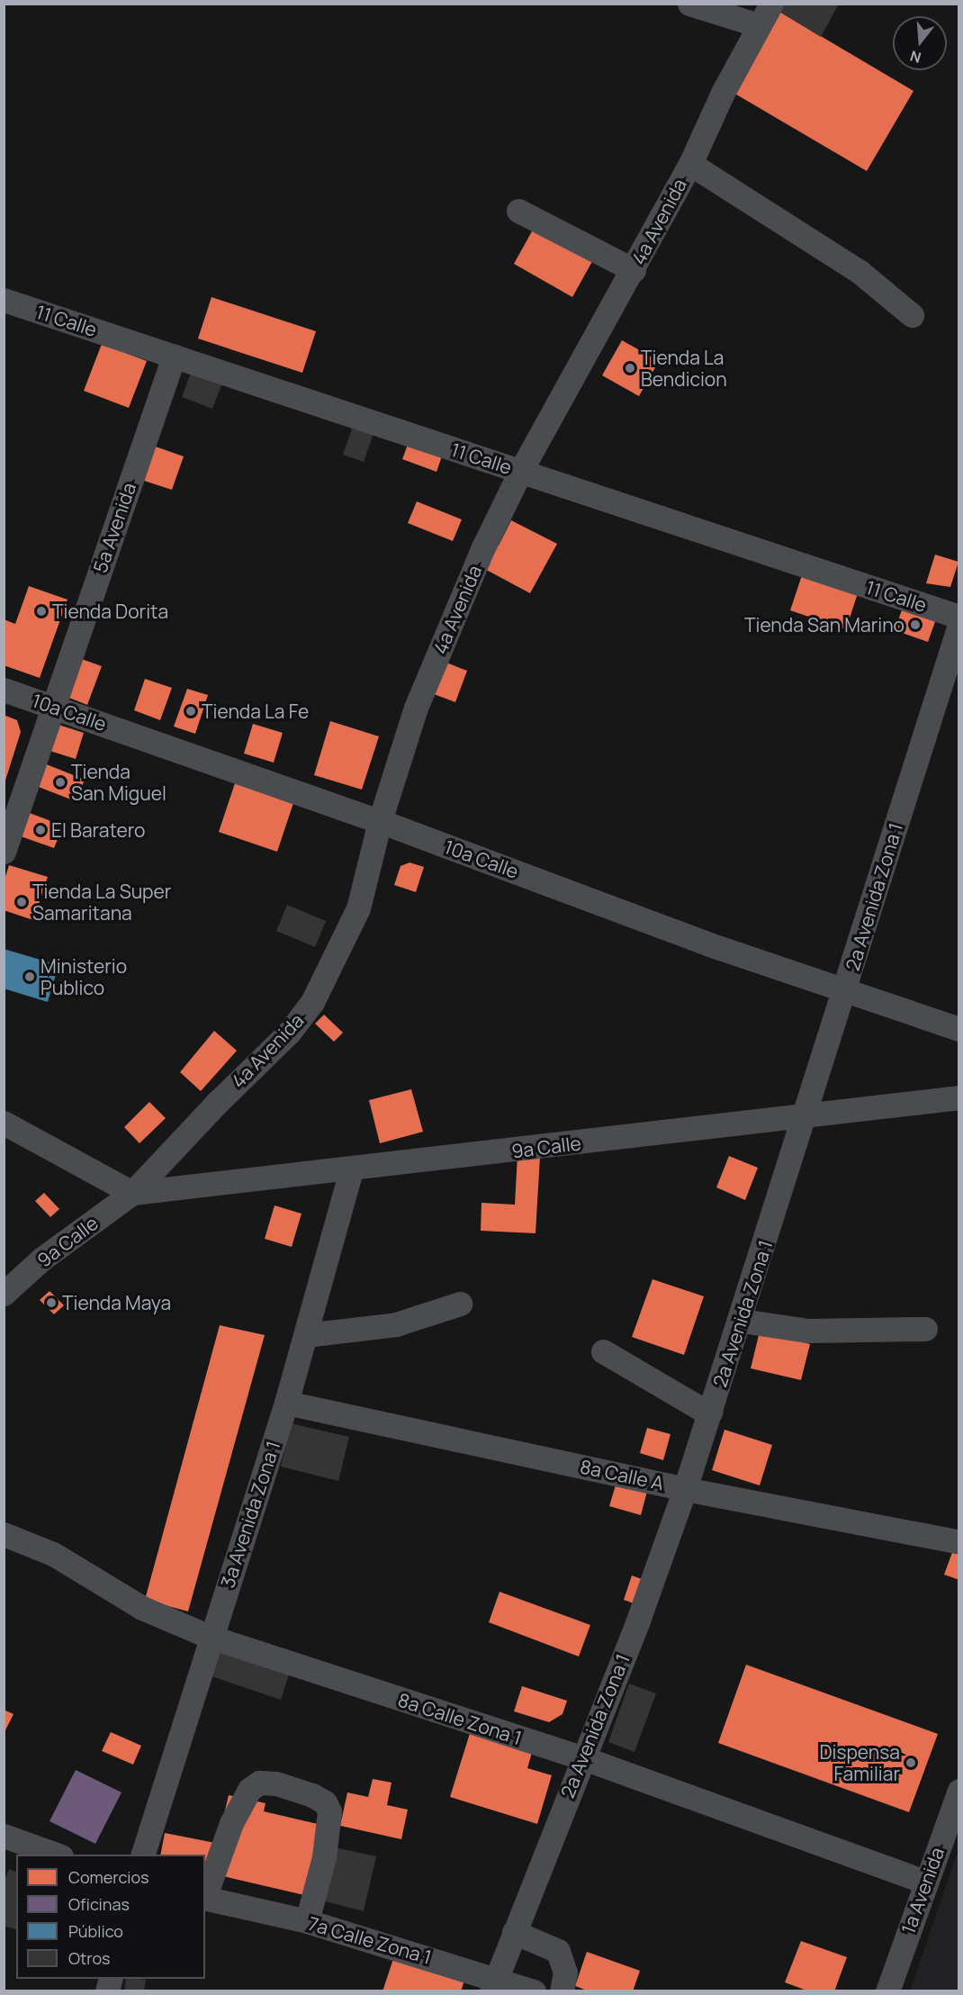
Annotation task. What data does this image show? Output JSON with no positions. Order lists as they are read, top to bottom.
{
  "streets": {
    "street": [
      "4a Avenida",
      "11 Calle",
      "5a Avenida",
      "10a Calle",
      "2a Avenida Zona 1",
      "9a Calle",
      "8a Calle A",
      "3a Avenida Zona 1",
      "8a Calle Zona 1",
      "1a Avenida",
      "7a Calle Zona 1"
    ]
  },
  "crossings": [
    ["4a Avenida", "11 Calle"],
    ["4a Avenida", "10a Calle"],
    ["4a Avenida", "9a Calle"],
    ["11 Calle", "5a Avenida"],
    ["5a Avenida", "10a Calle"],
    ["10a Calle", "2a Avenida Zona 1"],
    ["2a Avenida Zona 1", "9a Calle"],
    ["2a Avenida Zona 1", "8a Calle A"],
    ["2a Avenida Zona 1", "8a Calle Zona 1"],
    ["2a Avenida Zona 1", "7a Calle Zona 1"],
    ["9a Calle", "3a Avenida Zona 1"],
    ["8a Calle A", "3a Avenida Zona 1"],
    ["3a Avenida Zona 1", "8a Calle Zona 1"],
    ["8a Calle Zona 1", "1a Avenida"]
  ],
  "places": [
    "Tienda La Bendicion",
    "Tienda Dorita",
    "Tienda San Marino",
    "Tienda La Fe",
    "Tienda San Miguel",
    "El Baratero",
    "Tienda La Super Samaritana",
    "Ministerio Publico",
    "Tienda Maya",
    "Dispensa Familiar"
  ],
  "legend": [
    "Comercios",
    "Oficinas",
    "Público",
    "Otros"
  ],
  "north": "bottom"
}
